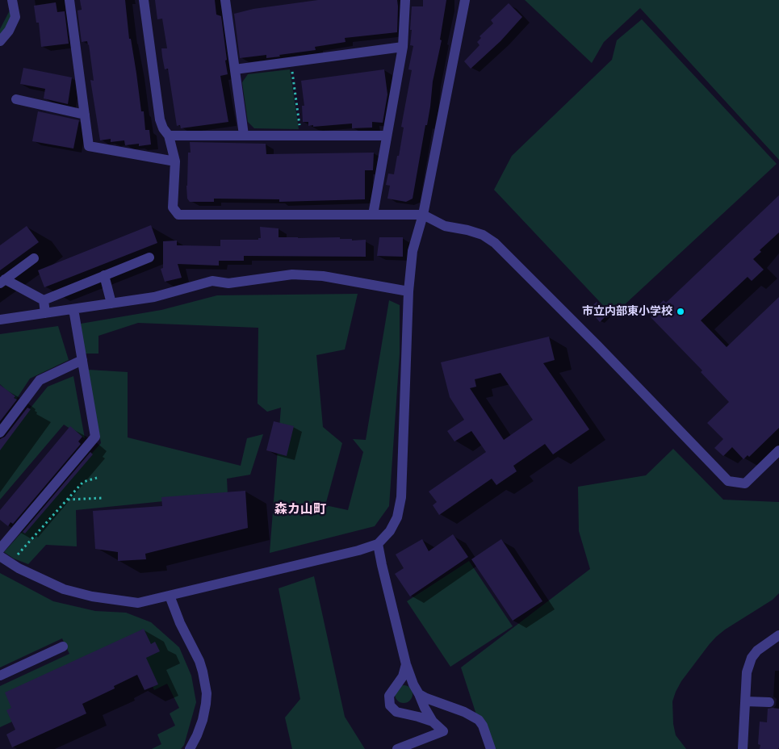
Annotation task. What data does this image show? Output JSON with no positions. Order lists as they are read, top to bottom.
{
  "districts": ["森カ山町"],
  "places": ["市立内部東小学校"]
}
